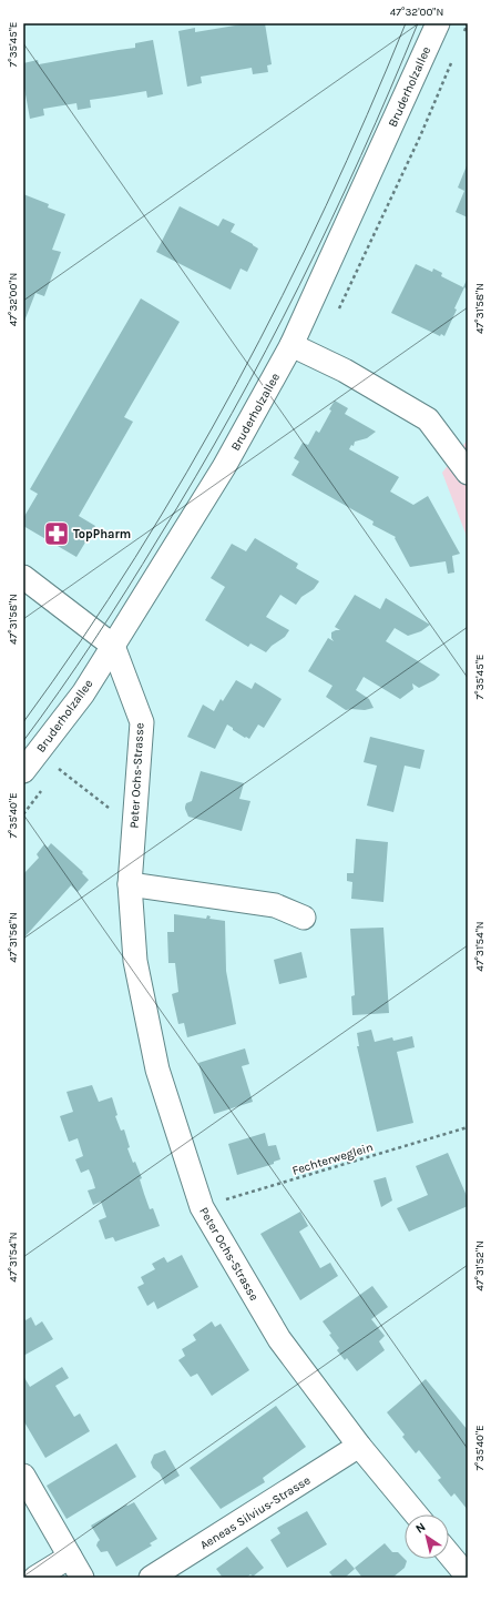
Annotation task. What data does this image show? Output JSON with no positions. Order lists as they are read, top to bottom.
{
  "streets": {
    "street": ["Bruderholzallee", "Peter Ochs-Strasse", "Aeneas Silvius-Strasse"],
    "path": ["Fechterweglein"]
  },
  "crossings": [
    ["Bruderholzallee", "Peter Ochs-Strasse"],
    ["Peter Ochs-Strasse", "Fechterweglein"],
    ["Peter Ochs-Strasse", "Aeneas Silvius-Strasse"]
  ],
  "places": {
    "pharmacy": ["TopPharm"]
  },
  "north": "top left",
  "coordinates": [
    "47°32'00\"N",
    "7°35'45\"E",
    "47°31'58\"N",
    "7°35'40\"E",
    "47°31'56\"N",
    "47°31'54\"N",
    "47°31'52\"N"
  ]
}
